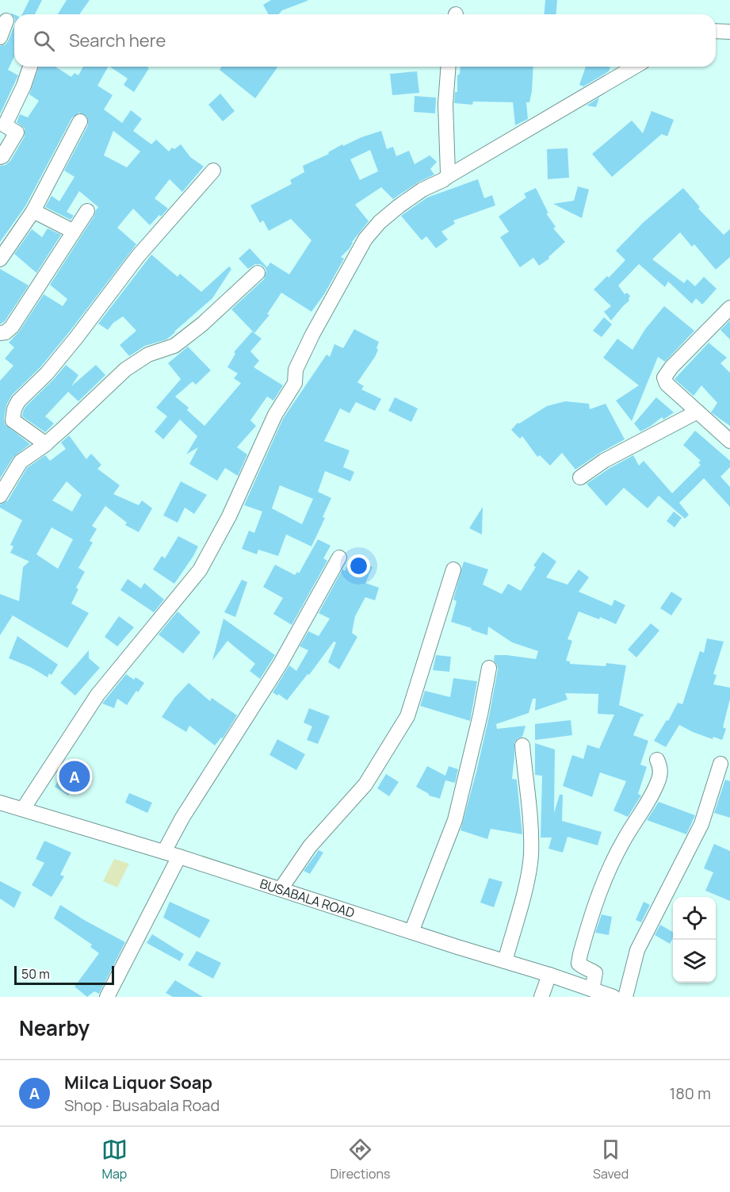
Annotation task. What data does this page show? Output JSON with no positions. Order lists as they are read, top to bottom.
{
  "streets": {
    "street": ["BUSABALA ROAD"]
  },
  "scale_bar": "50 m",
  "page": {
    "search": "Search here",
    "pins": "A",
    "scale": "50 m",
    "heading": "Nearby",
    "list": [
      {
        "mark": "A",
        "name": "Milca Liquor Soap",
        "note": "Shop · Busabala Road",
        "value": "180 m"
      }
    ],
    "nav": ["Map", "Directions", "Saved"]
  }
}
